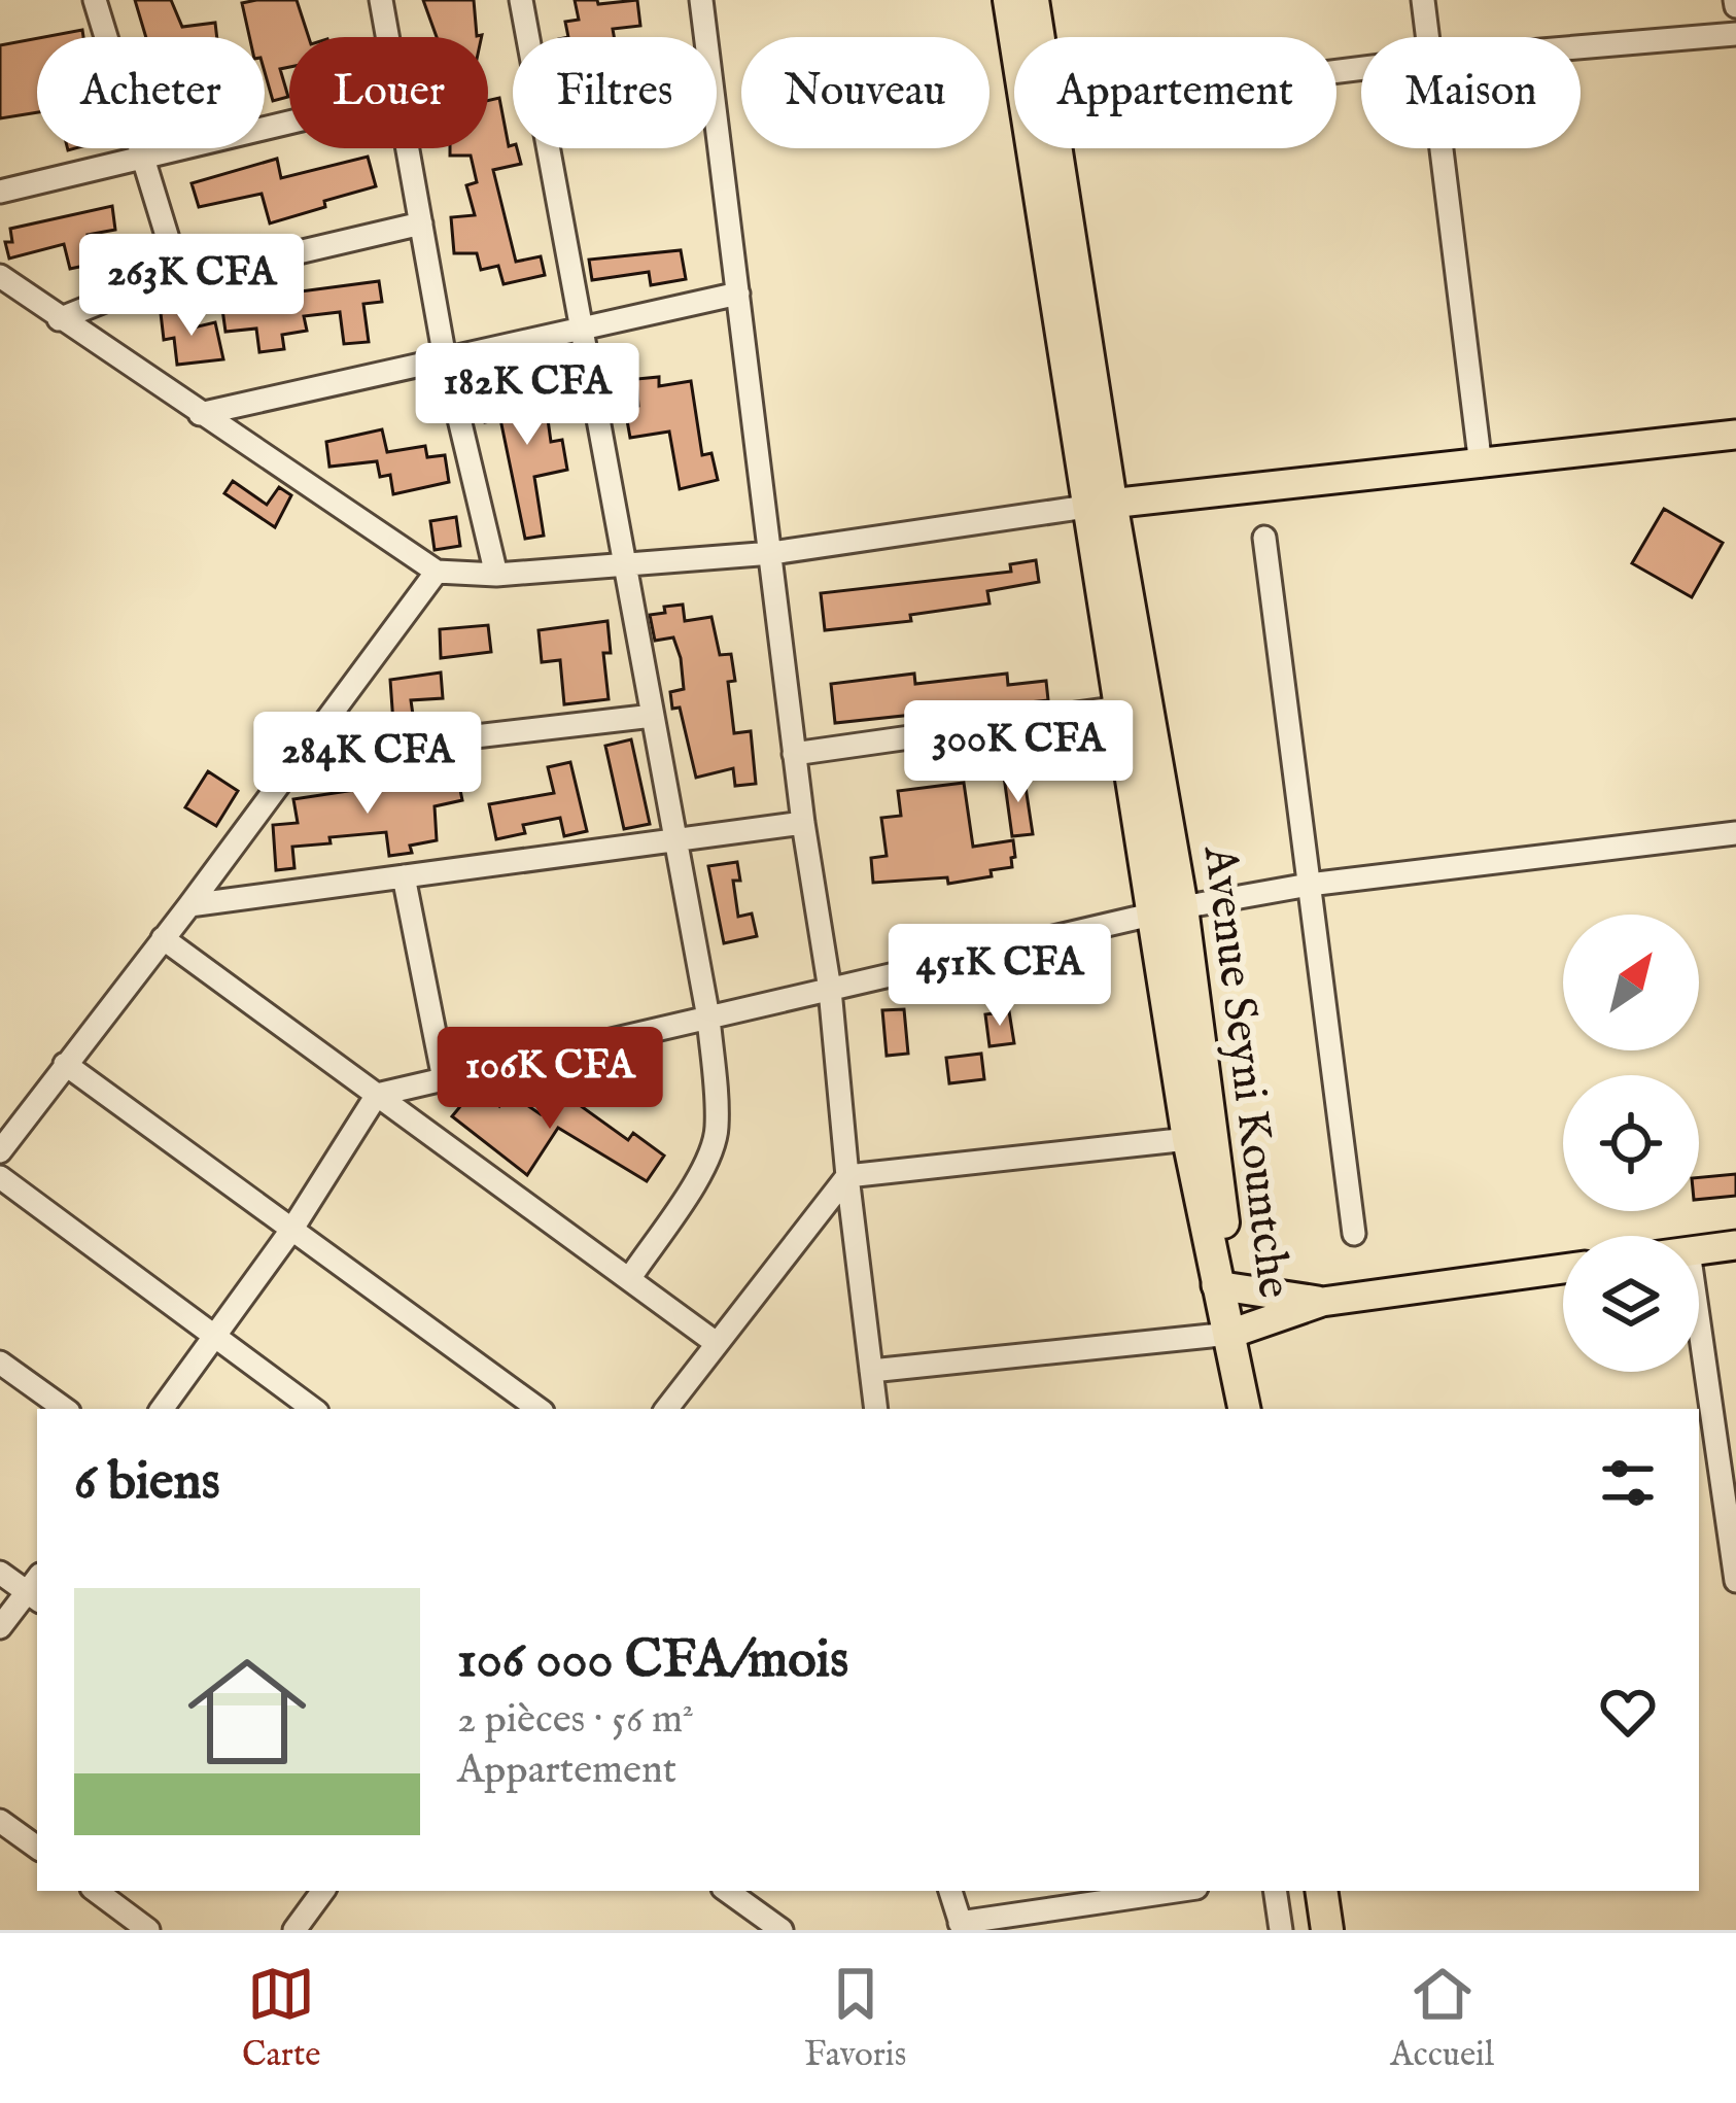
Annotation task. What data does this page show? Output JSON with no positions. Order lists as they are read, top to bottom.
{
  "streets": {
    "highway": ["Avenue Seyni Kountche"]
  },
  "north": "top right",
  "page": {
    "chip": [
      "Acheter",
      "Louer",
      "Filtres",
      "Nouveau",
      "Appartement",
      "Maison"
    ],
    "price": [
      "263K CFA",
      "182K CFA",
      "300K CFA",
      "284K CFA",
      "451K CFA",
      "106K CFA"
    ],
    "heading": "6 biens",
    "list": [
      {
        "name": "106 000 CFA/mois",
        "note": "2 pièces · 56 m² · Appartement"
      }
    ],
    "tabs": ["Carte", "Favoris", "Accueil"]
  }
}
